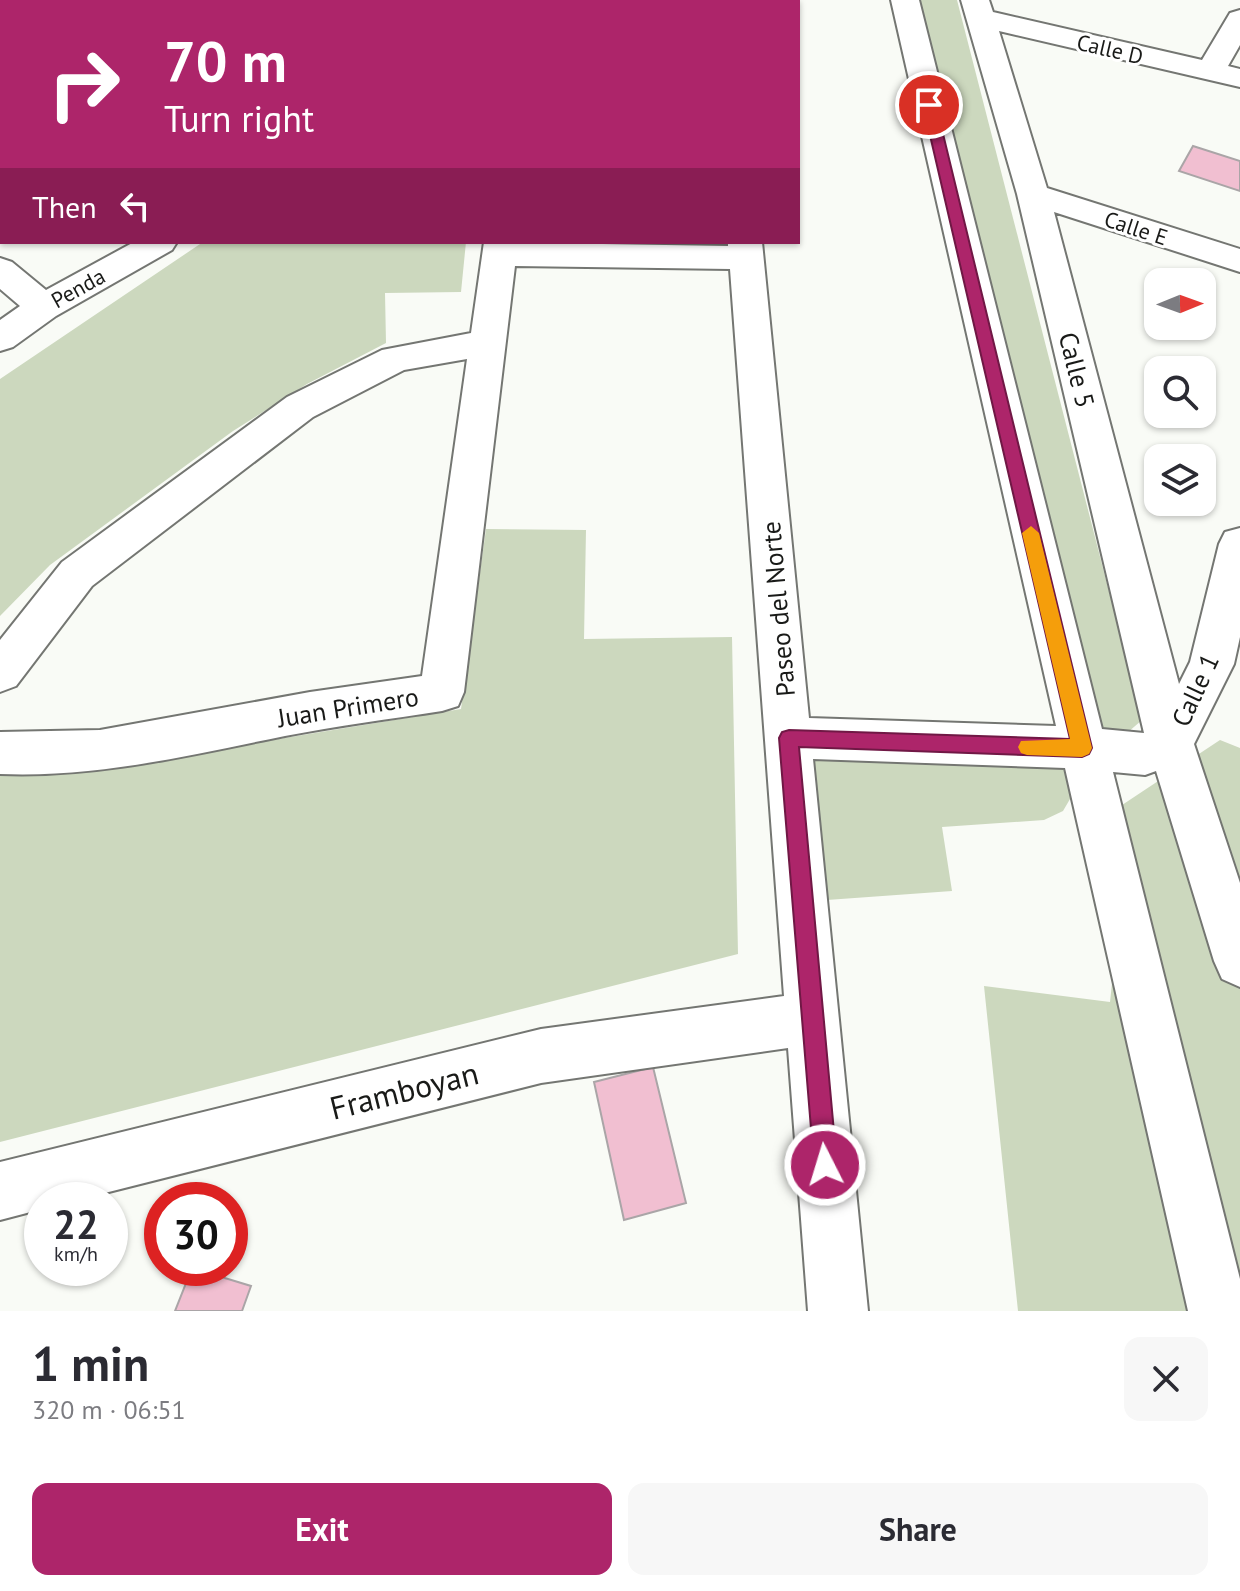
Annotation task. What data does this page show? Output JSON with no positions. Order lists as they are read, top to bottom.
{
  "streets": {
    "street": [
      "Calle D",
      "Calle E",
      "Penda",
      "Calle 5",
      "Paseo del Norte",
      "Calle 1",
      "Juan Primero",
      "Framboyan"
    ]
  },
  "crossings": [
    ["Calle D", "Calle 5"],
    ["Calle E", "Calle 5"],
    ["Calle 5", "Calle 1"],
    ["Paseo del Norte", "Framboyan"]
  ],
  "north": "right",
  "page": {
    "turn": ["70 m", "Turn right"],
    "then": "Then",
    "speed": "22 km/h",
    "limit": "30",
    "heading": ["1 min", "320 m · 06:51"],
    "buttons": ["Exit", "Share"]
  }
}
